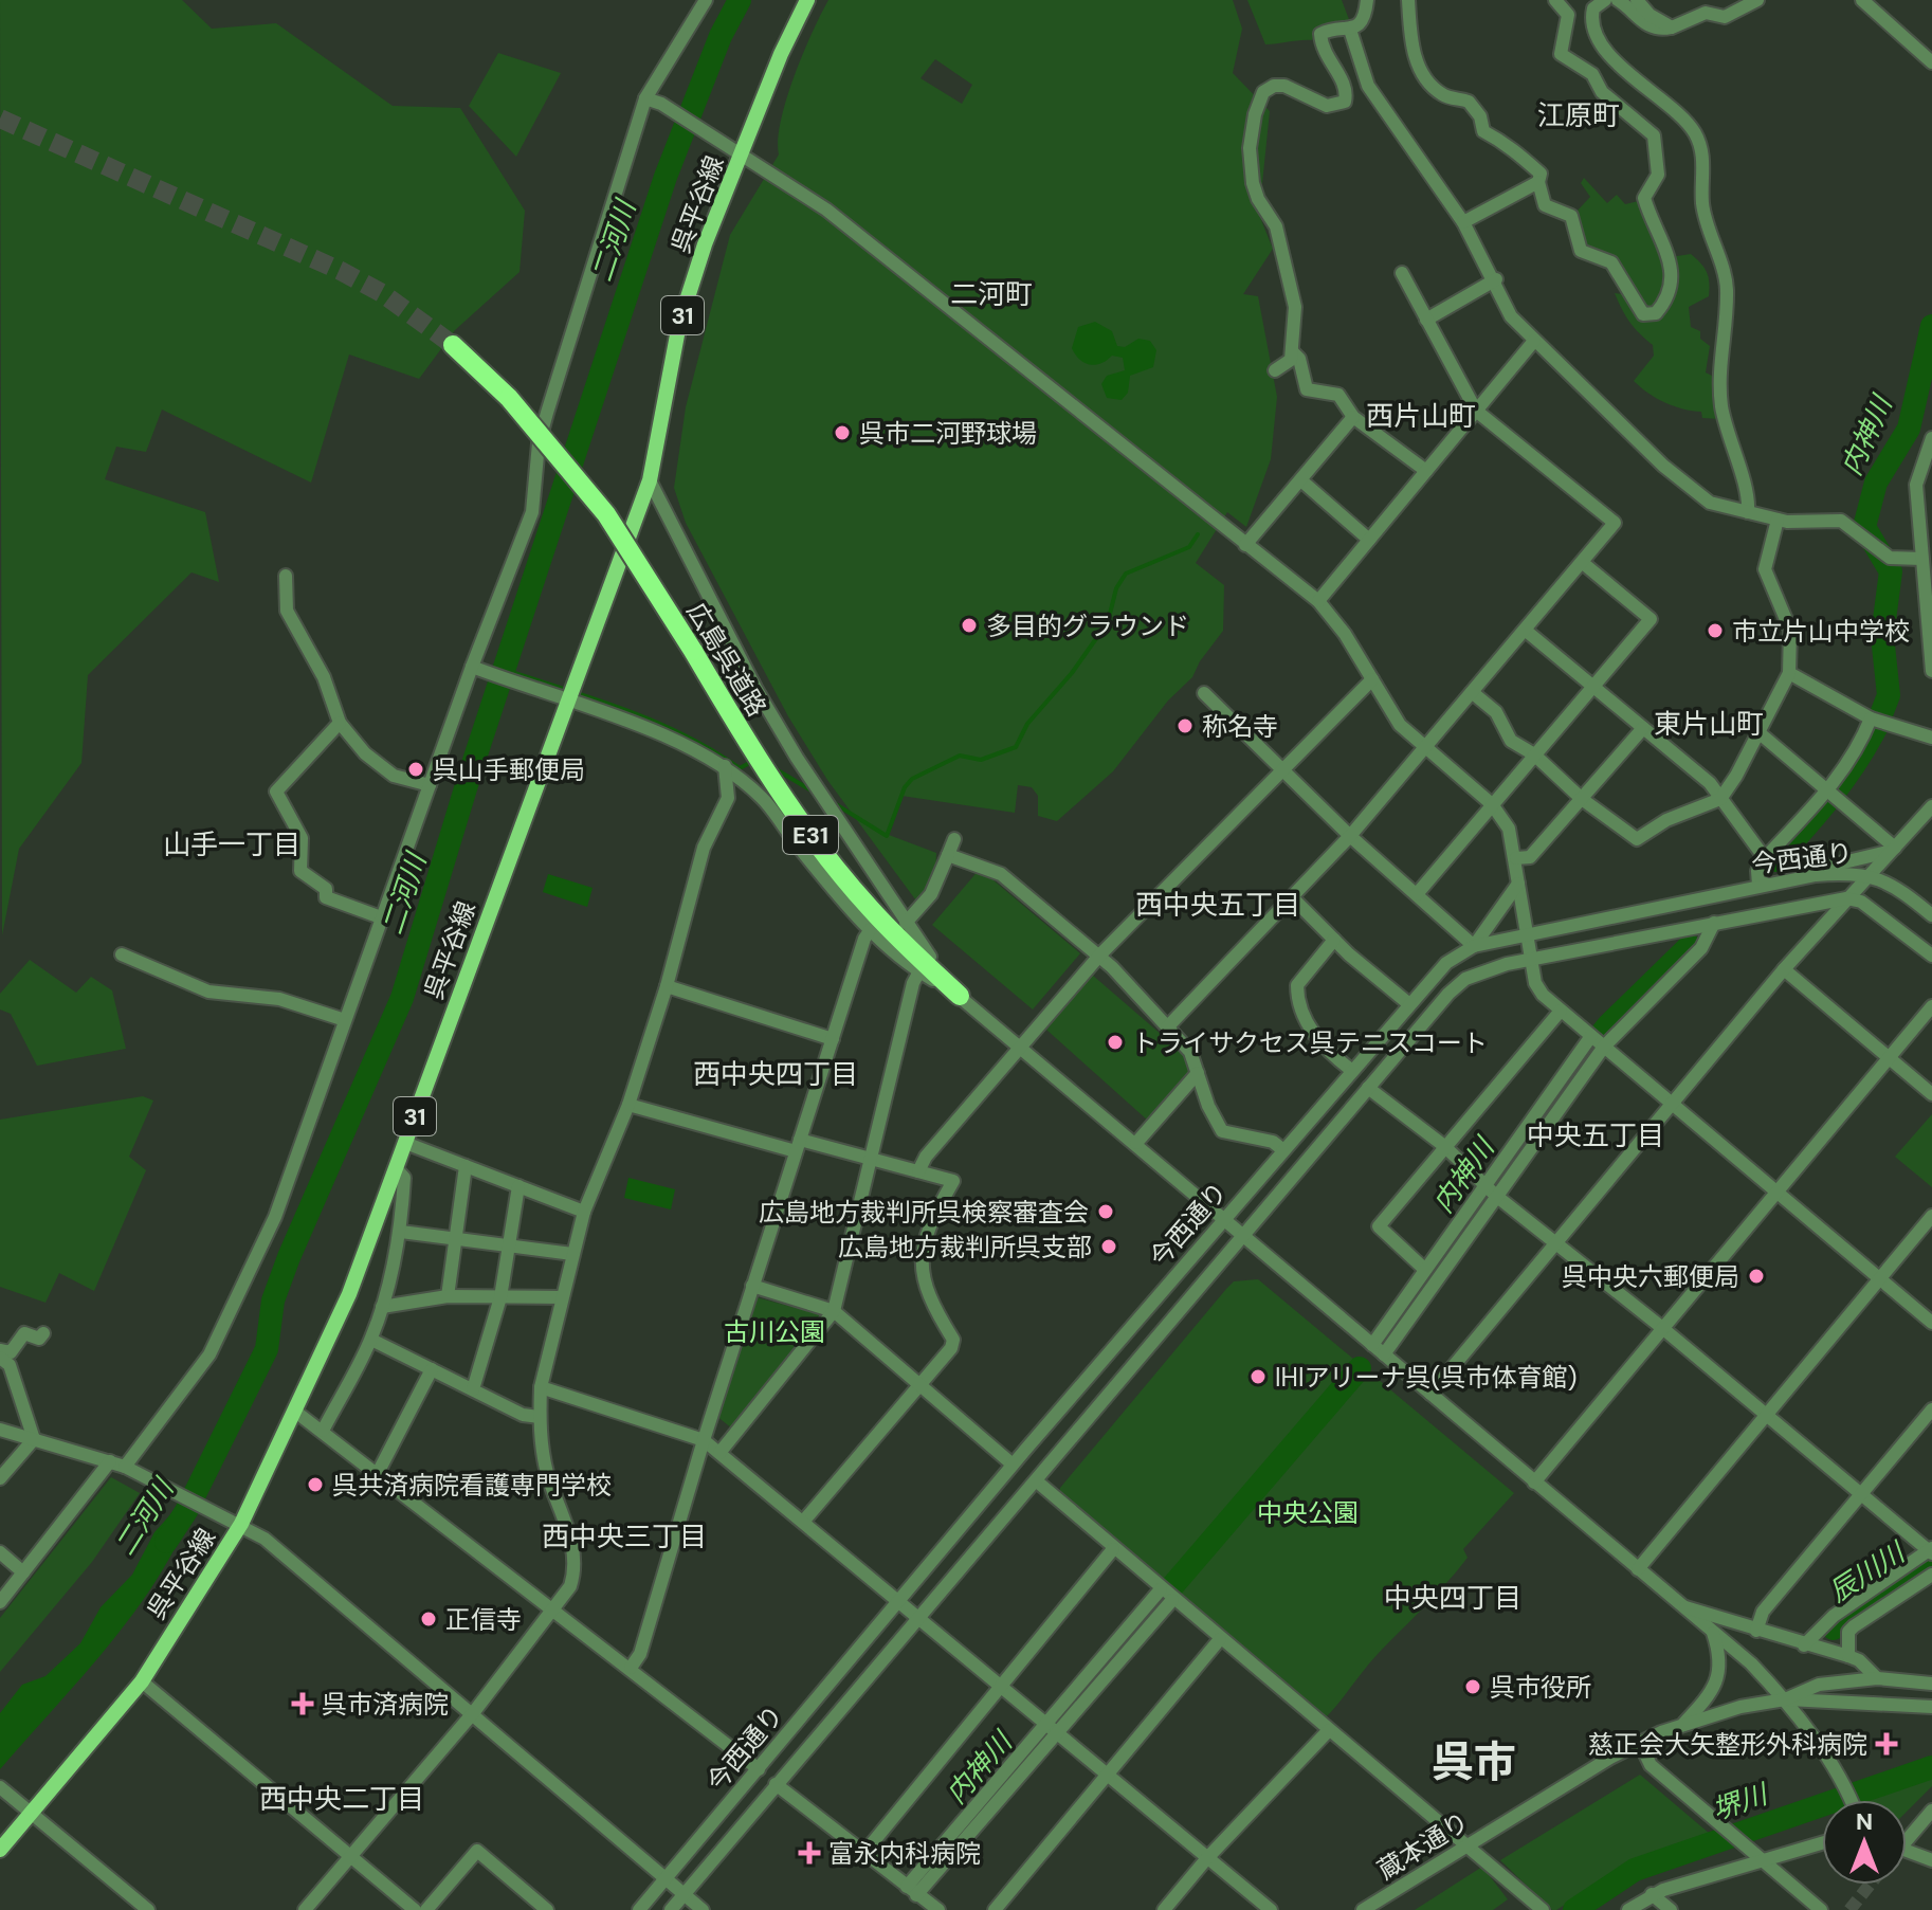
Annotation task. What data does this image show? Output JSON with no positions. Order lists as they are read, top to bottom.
{
  "streets": {
    "highway": ["広島呉道路", "E31"],
    "main road": ["呉平谷線", "31"],
    "street": ["今西通り", "蔵本通り"]
  },
  "districts": [
    "江原町",
    "二河町",
    "西片山町",
    "東片山町",
    "山手一丁目",
    "西中央五丁目",
    "西中央四丁目",
    "中央五丁目",
    "西中央三丁目",
    "中央四丁目",
    "呉市",
    "西中央二丁目"
  ],
  "water": [
    "二河川",
    "内神川",
    "辰川川",
    "堺川"
  ],
  "parks": ["古川公園", "中央公園"],
  "places": {
    "other": [
      "呉市二河野球場",
      "多目的グラウンド",
      "市立片山中学校",
      "称名寺",
      "呉山手郵便局",
      "トライサクセス呉テニスコート",
      "広島地方裁判所呉検察審査会",
      "広島地方裁判所呉支部",
      "呉中央六郵便局",
      "IHIアリーナ呉(呉市体育館)",
      "呉共済病院看護専門学校",
      "正信寺",
      "呉市役所"
    ],
    "health": ["呉市済病院", "慈正会大矢整形外科病院", "富永内科病院"]
  },
  "north": "top"
}
